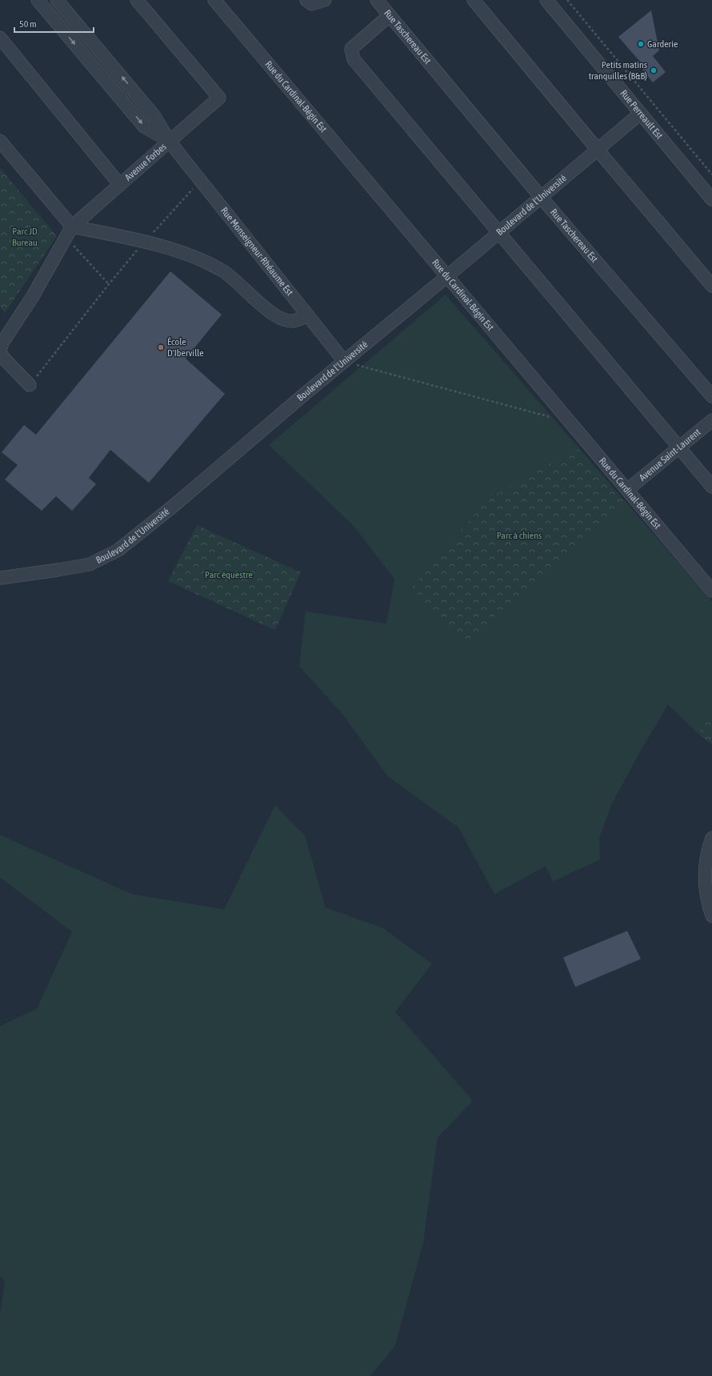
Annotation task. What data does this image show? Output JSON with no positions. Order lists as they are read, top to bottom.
{
  "streets": {
    "street": [
      "Rue Taschereau Est",
      "Rue du Cardinal-Bégin Est",
      "Rue Perreault Est",
      "Avenue Forbes",
      "Boulevard de l'Université",
      "Rue Monseigneur-Rhéaume Est",
      "Avenue Saint-Laurent"
    ]
  },
  "crossings": [
    ["Rue Taschereau Est", "Boulevard de l'Université"],
    ["Rue du Cardinal-Bégin Est", "Boulevard de l'Université"],
    ["Rue du Cardinal-Bégin Est", "Avenue Saint-Laurent"],
    ["Rue Perreault Est", "Boulevard de l'Université"],
    ["Avenue Forbes", "Rue Monseigneur-Rhéaume Est"],
    ["Boulevard de l'Université", "Rue Monseigneur-Rhéaume Est"]
  ],
  "parks": ["Parc JD Bureau", "Parc à chiens", "Parc équestre"],
  "places": ["Garderie", "Petits matins tranquilles (B&B)", "École D'Iberville"],
  "scale_bar": "50 m"
}
